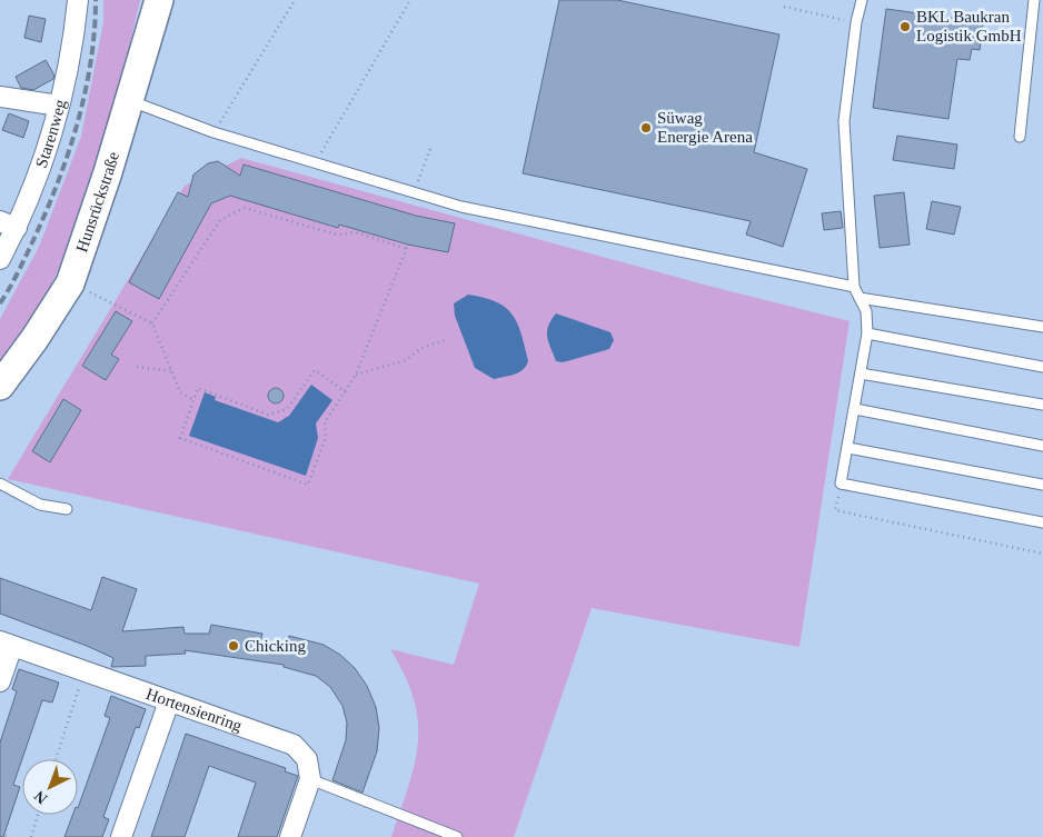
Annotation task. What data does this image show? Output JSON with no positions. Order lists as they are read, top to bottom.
{
  "streets": {
    "main road": ["Hunsrückstraße"],
    "street": ["Starenweg", "Hortensienring"]
  },
  "places": ["BKL Baukran Logistik GmbH", "Süwag Energie Arena", "Chicking"],
  "north": "bottom left"
}
